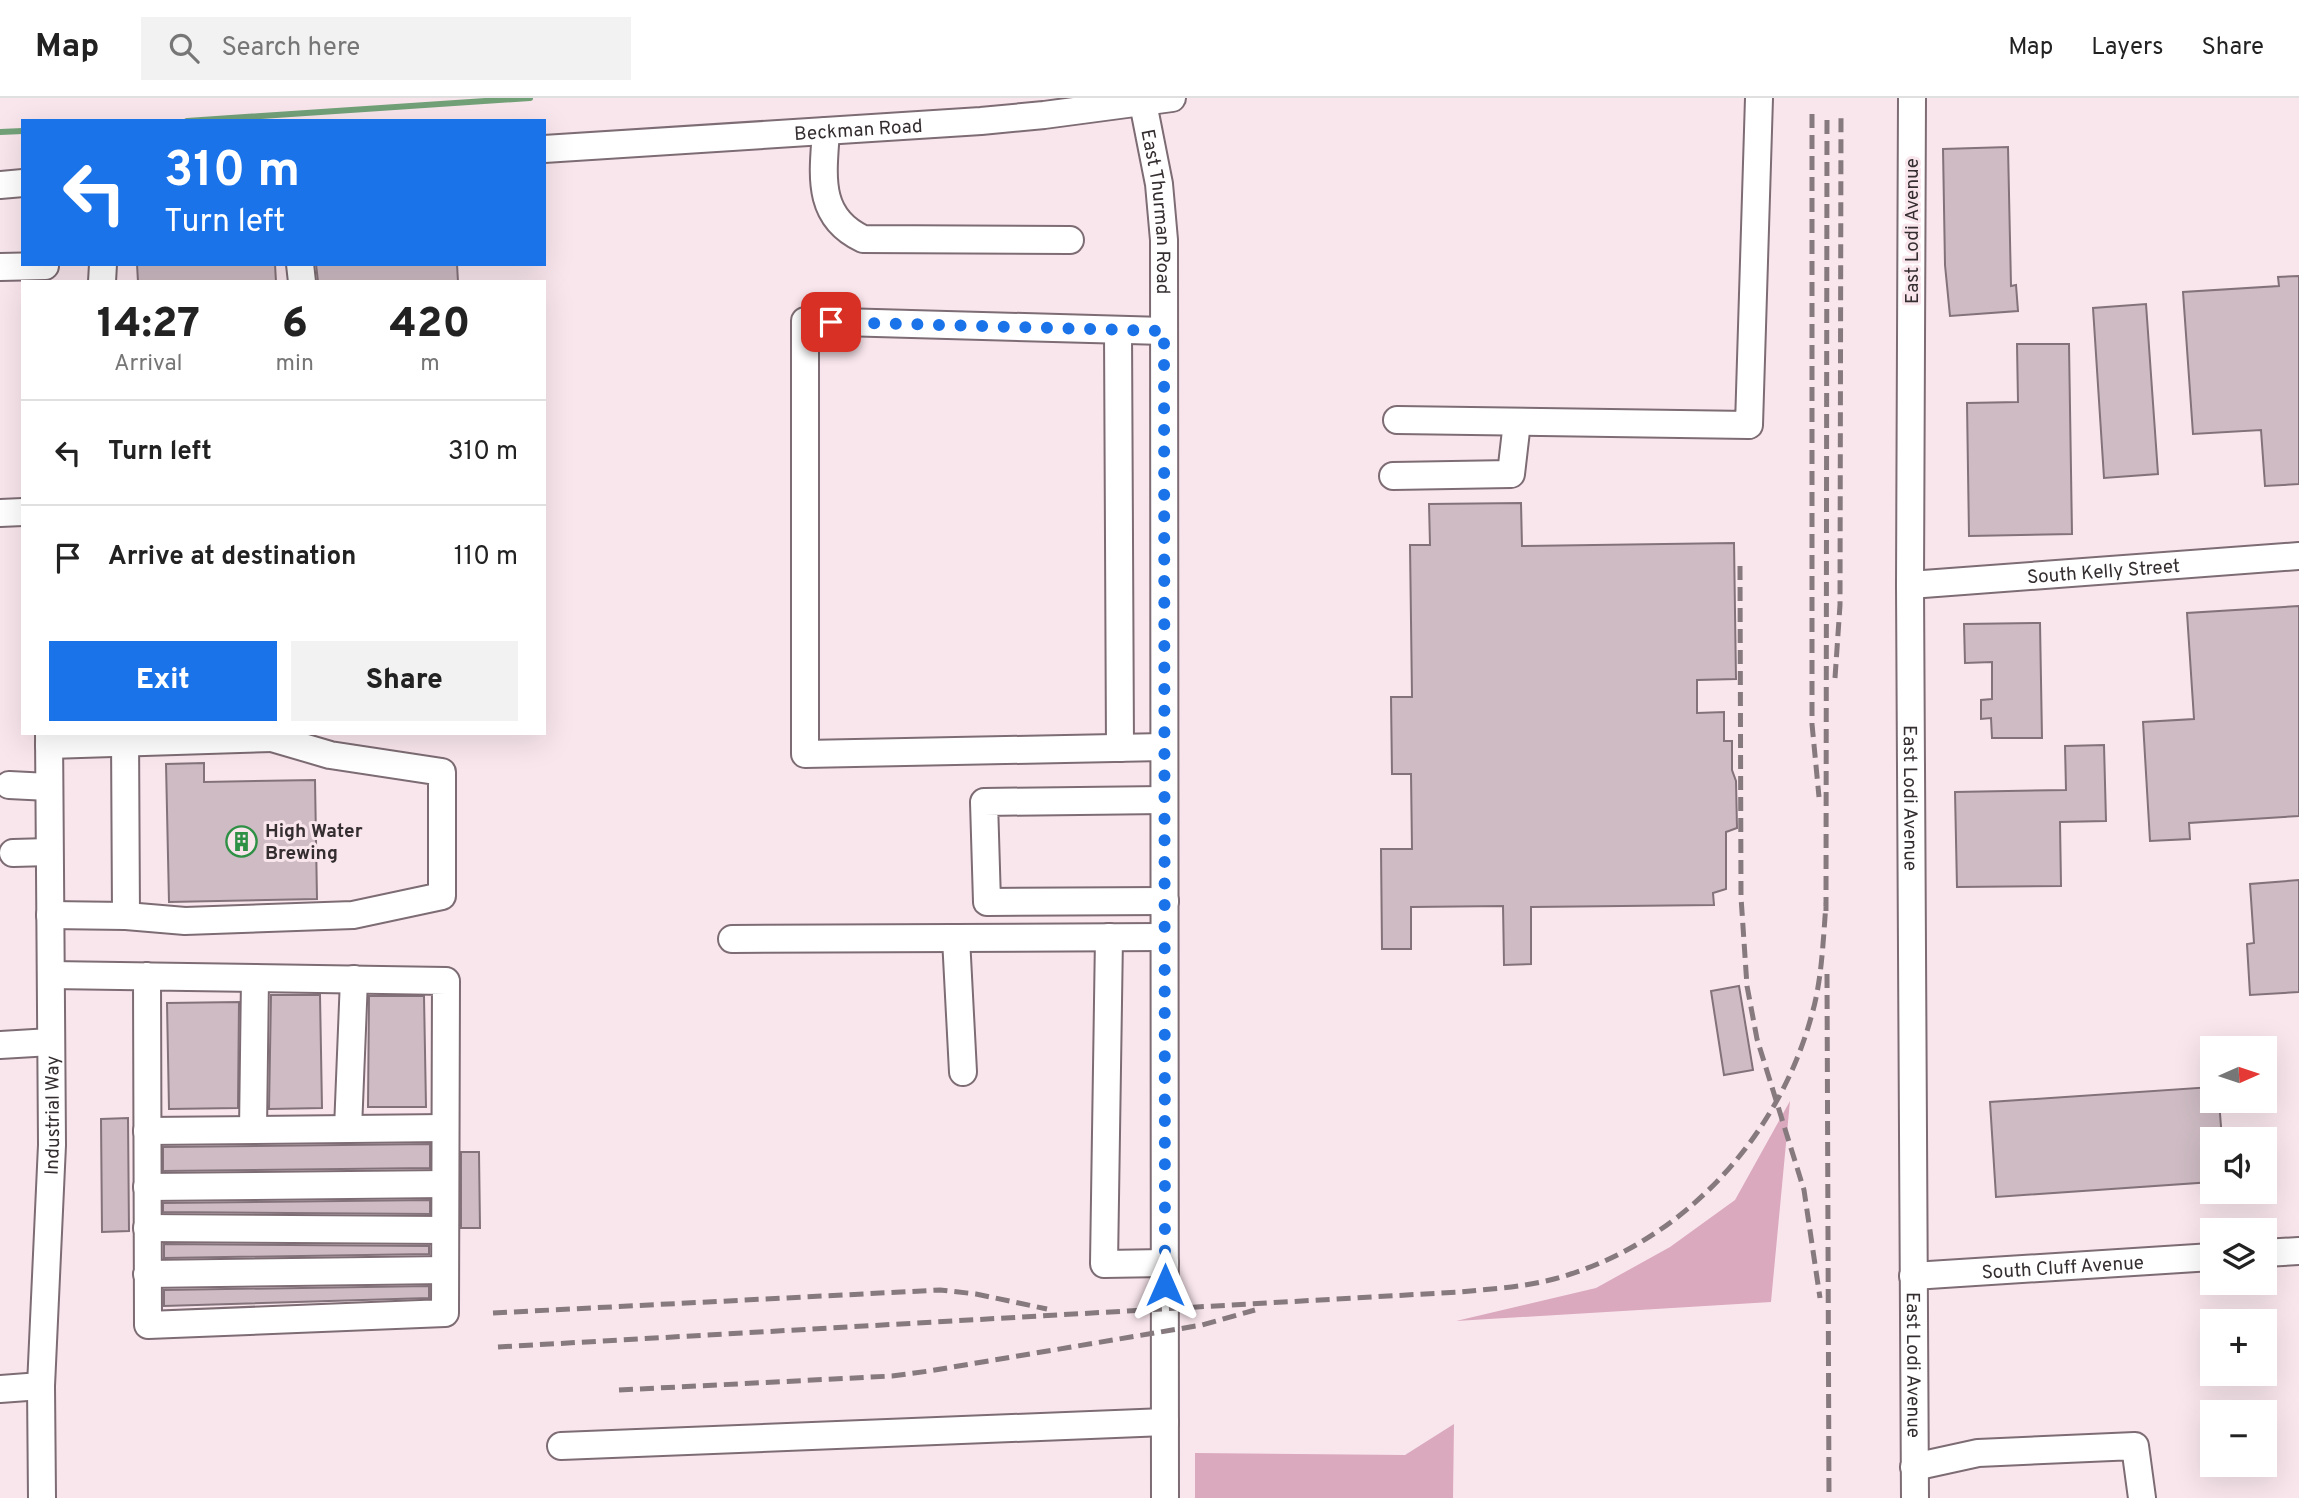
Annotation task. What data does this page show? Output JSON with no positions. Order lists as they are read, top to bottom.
{
  "streets": {
    "street": [
      "Beckman Road",
      "East Thurman Road",
      "East Lodi Avenue",
      "South Kelly Street",
      "Industrial Way",
      "South Cluff Avenue"
    ]
  },
  "crossings": [
    ["Beckman Road", "East Thurman Road"],
    ["East Lodi Avenue", "South Kelly Street"],
    ["East Lodi Avenue", "South Cluff Avenue"]
  ],
  "places": {
    "building": ["High Water Brewing"]
  },
  "north": "right",
  "page": {
    "header": "Map",
    "search": "Search here",
    "nav": ["Map", "Layers", "Share"],
    "turn": ["310 m", "Turn left"],
    "eta": [
      "14:27",
      "Arrival",
      "6",
      "min",
      "420",
      "m"
    ],
    "list": [
      {
        "name": "Turn left",
        "value": "310 m"
      },
      {
        "name": "Arrive at destination",
        "value": "110 m"
      }
    ],
    "buttons": ["Exit", "Share"],
    "map_buttons": ["+", "−"]
  }
}
